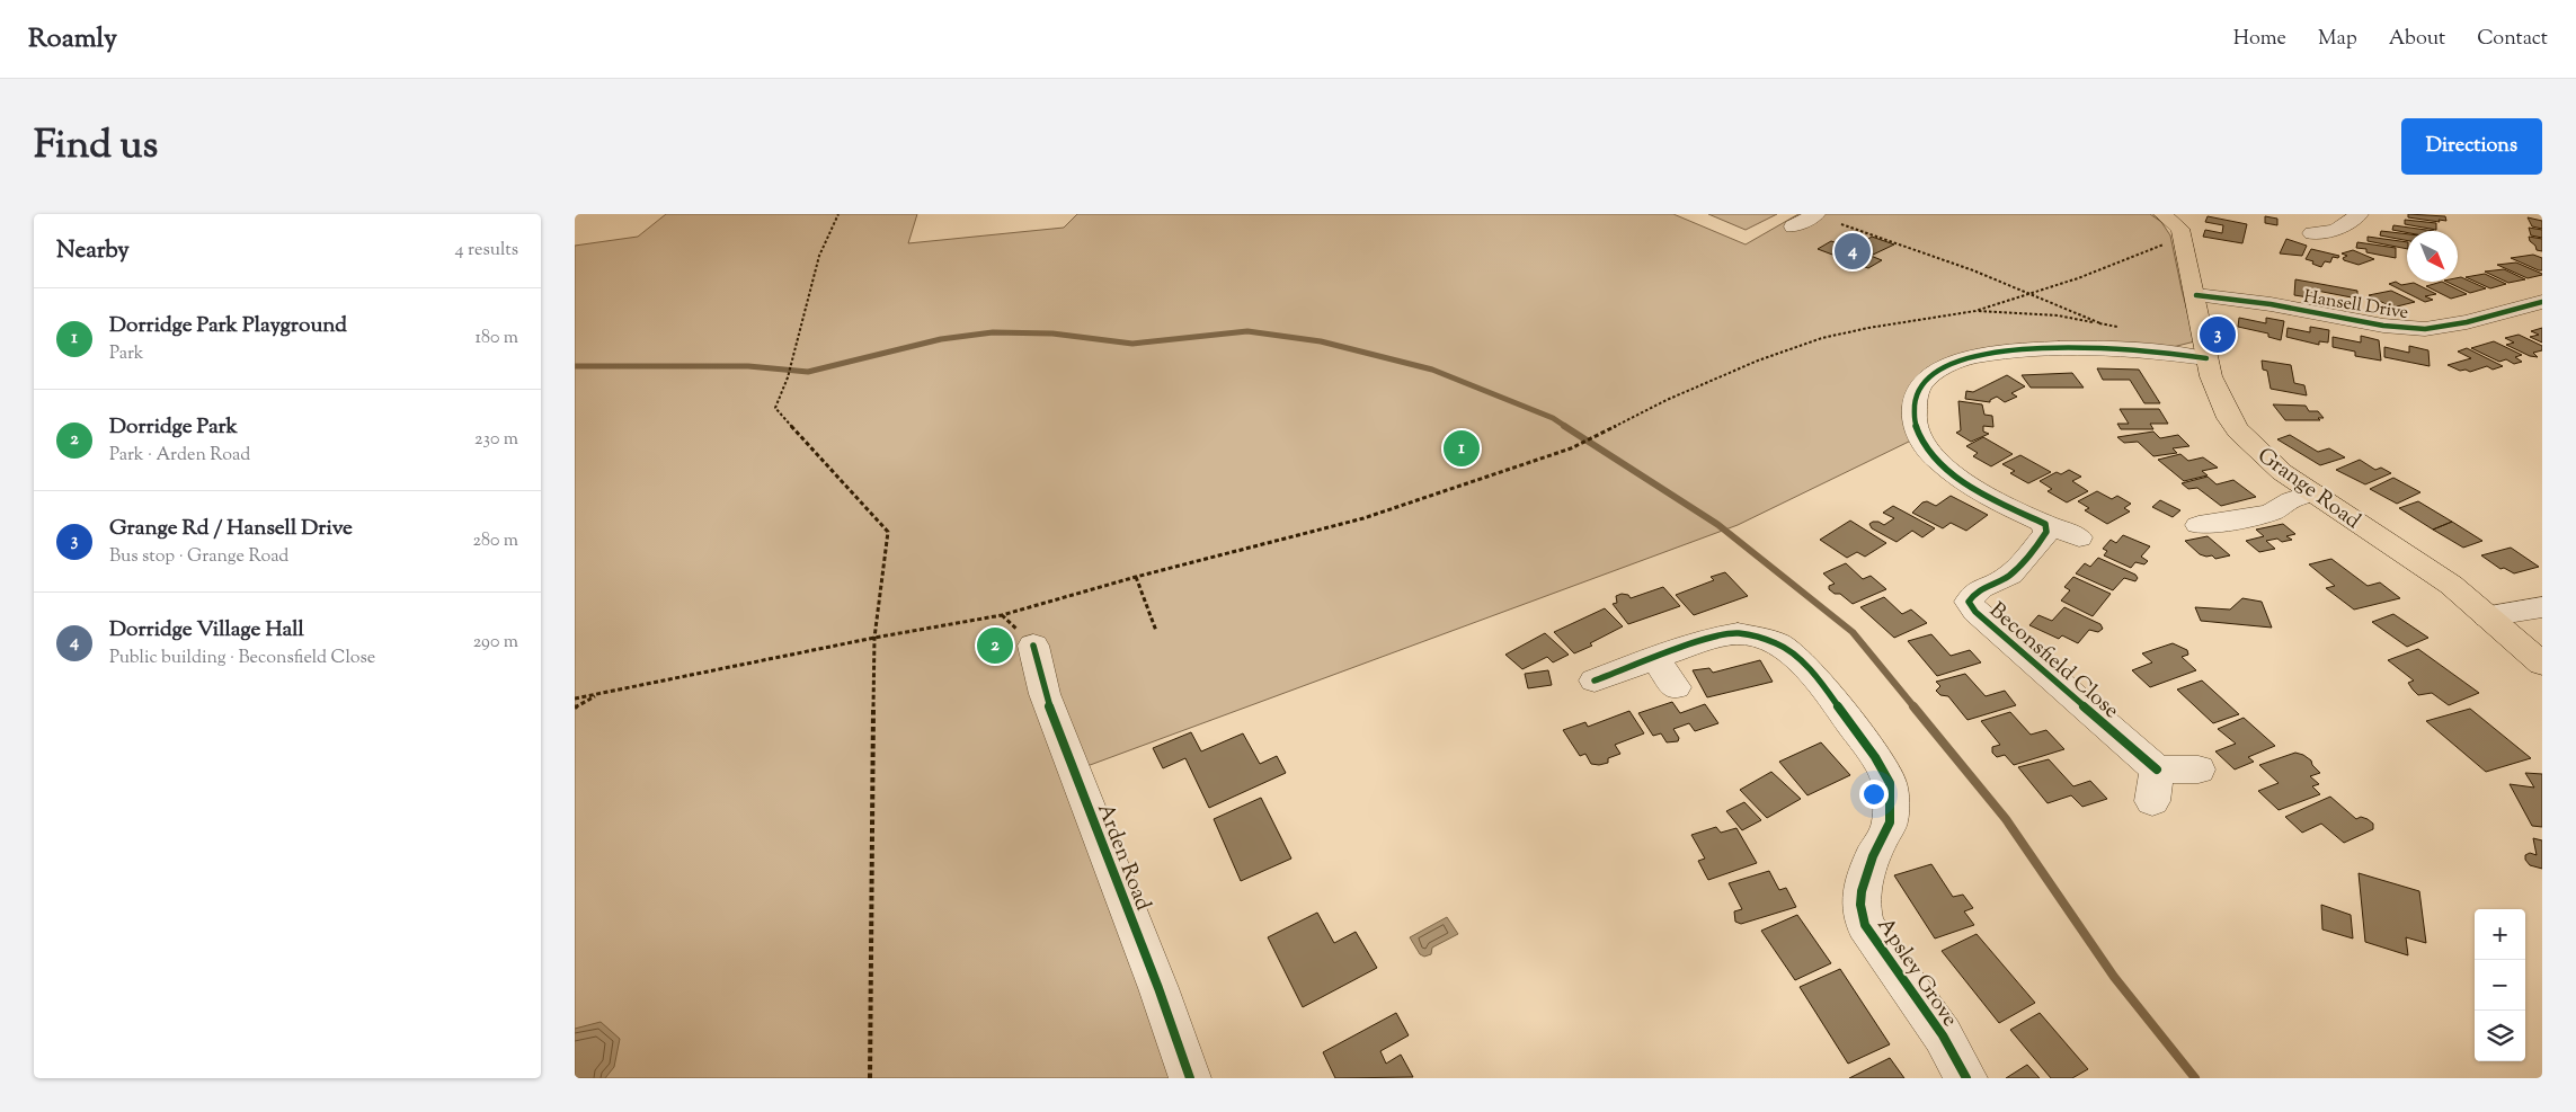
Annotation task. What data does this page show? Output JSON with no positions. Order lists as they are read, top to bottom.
{
  "streets": {
    "main road": ["Grange Road"],
    "street": [
      "Hansell Drive",
      "Beconsfield Close",
      "Arden Road",
      "Apsley Grove"
    ]
  },
  "crossings": [
    ["Hansell Drive", "Grange Road"]
  ],
  "north": "bottom right",
  "page": {
    "header": "Roamly",
    "nav": [
      "Home",
      "Map",
      "About",
      "Contact"
    ],
    "title": "Find us",
    "buttons": "Directions",
    "heading": ["Nearby", "4 results"],
    "pins": [
      "4",
      "3",
      "1",
      "2"
    ],
    "list": [
      {
        "mark": "1",
        "name": "Dorridge Park Playground",
        "note": "Park",
        "value": "180 m"
      },
      {
        "mark": "2",
        "name": "Dorridge Park",
        "note": "Park · Arden Road",
        "value": "230 m"
      },
      {
        "mark": "3",
        "name": "Grange Rd / Hansell Drive",
        "note": "Bus stop · Grange Road",
        "value": "280 m"
      },
      {
        "mark": "4",
        "name": "Dorridge Village Hall",
        "note": "Public building · Beconsfield Close",
        "value": "290 m"
      }
    ],
    "map_buttons": ["+", "−"]
  }
}
